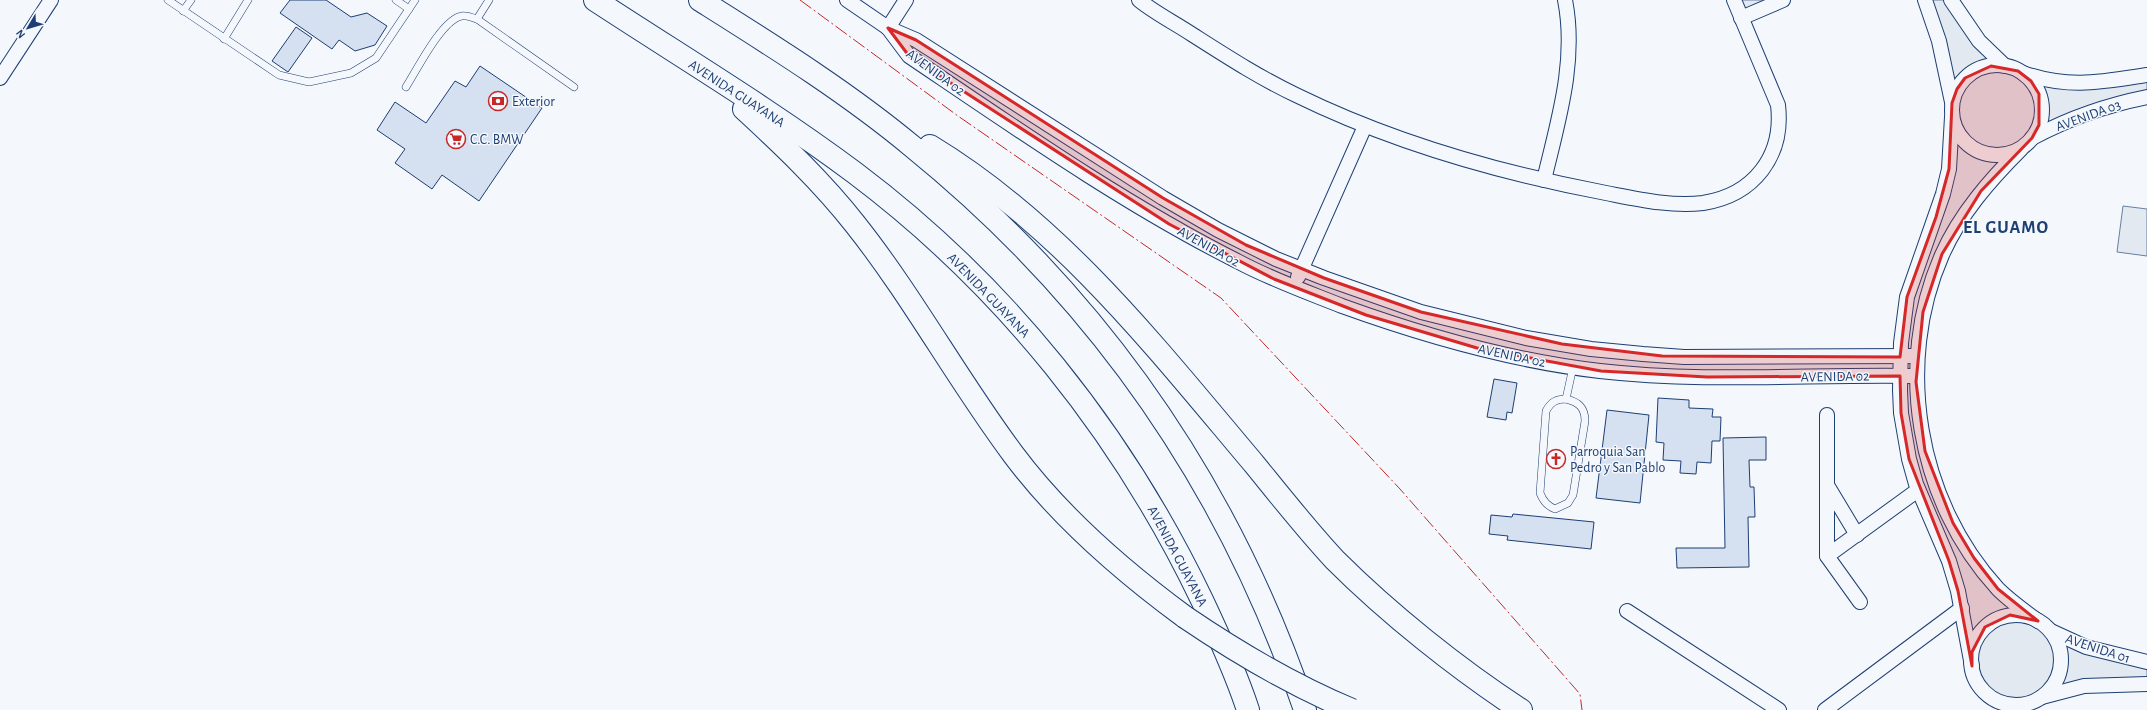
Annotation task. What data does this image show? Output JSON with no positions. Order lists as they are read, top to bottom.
{
  "streets": {
    "main road": ["AVENIDA GUAYANA"],
    "street": ["AVENIDA 02", "AVENIDA 03", "AVENIDA 01"]
  },
  "districts": ["EL GUAMO"],
  "places": {
    "bank": ["Exterior"],
    "supermarket": ["C.C. BMW"],
    "church": ["Parroquia San Pedro y San Pablo"]
  },
  "north": "bottom left"
}
